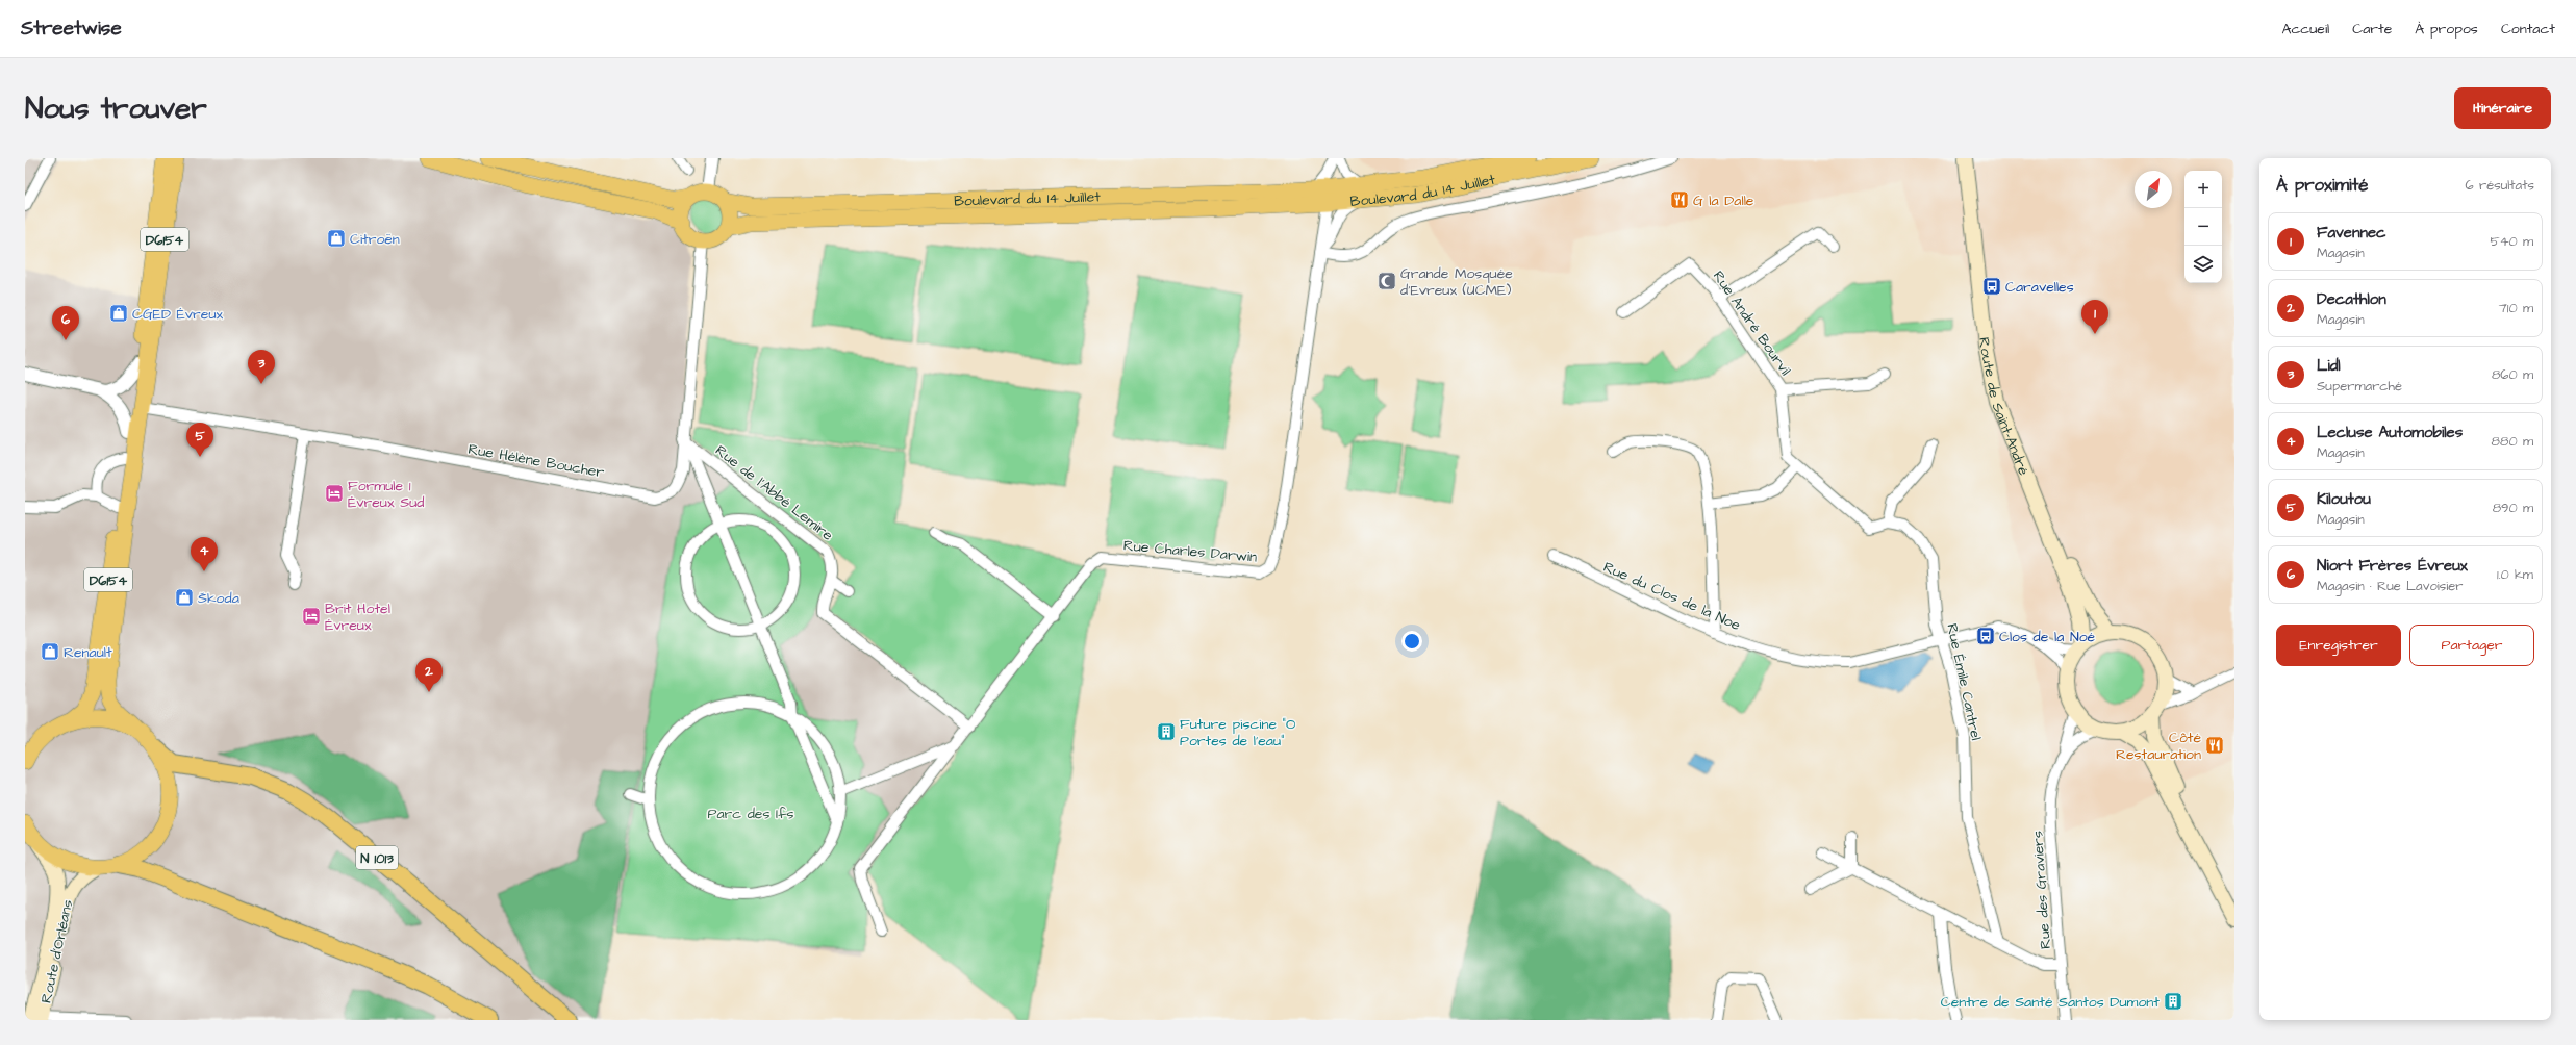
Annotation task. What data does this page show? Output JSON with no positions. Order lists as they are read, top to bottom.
{
  "streets": {
    "highway": ["N 1013"],
    "main road": [
      "Boulevard du 14 Juillet",
      "D6154",
      "Route de Saint-André",
      "Route d'Orléans"
    ],
    "street": [
      "Rue André Bourvil",
      "Rue Hélène Boucher",
      "Rue de l'Abbé Lemire",
      "Rue Charles Darwin",
      "Rue du Clos de la Noe",
      "Rue Émile Cantrel",
      "Rue des Graviers"
    ]
  },
  "crossings": [
    ["Boulevard du 14 Juillet", "Rue Hélène Boucher"],
    ["Boulevard du 14 Juillet", "Rue Charles Darwin"],
    ["D6154", "Rue Hélène Boucher"],
    ["Rue André Bourvil", "Rue Émile Cantrel"],
    ["Route de Saint-André", "Rue du Clos de la Noe"],
    ["Rue Hélène Boucher", "Rue de l'Abbé Lemire"],
    ["Rue de l'Abbé Lemire", "Rue Charles Darwin"],
    ["Rue du Clos de la Noe", "Rue Émile Cantrel"]
  ],
  "parks": ["Parc des Ifs"],
  "places": {
    "restaurant": ["G la Dalle", "Côté Restauration"],
    "shop": [
      "Citroën",
      "CGED Évreux",
      "Škoda",
      "Renault"
    ],
    "mosque": ["Grande Mosquée d'Evreux (UCME)"],
    "bus stop": ["Caravelles", "Clos de la Noé"],
    "hotel": ["Formule 1 Évreux Sud", "Brit Hotel Évreux"],
    "building": ["Future piscine \"O Portes de l'eau\"", "Centre de Santé Santos Dumont"]
  },
  "north": "top right",
  "page": {
    "header": "Streetwise",
    "nav": [
      "Accueil",
      "Carte",
      "À propos",
      "Contact"
    ],
    "buttons": [
      "Itinéraire",
      ["Enregistrer", "Partager"]
    ],
    "title": "Nous trouver",
    "heading": ["À proximité", "6 résultats"],
    "map_buttons": ["+", "−"],
    "list": [
      {
        "mark": "1",
        "name": "Favennec",
        "note": "Magasin",
        "value": "540 m"
      },
      {
        "mark": "2",
        "name": "Decathlon",
        "note": "Magasin",
        "value": "710 m"
      },
      {
        "mark": "3",
        "name": "Lidl",
        "note": "Supermarché",
        "value": "860 m"
      },
      {
        "mark": "4",
        "name": "Lecluse Automobiles",
        "note": "Magasin",
        "value": "880 m"
      },
      {
        "mark": "5",
        "name": "Kiloutou",
        "note": "Magasin",
        "value": "890 m"
      },
      {
        "mark": "6",
        "name": "Niort Frères Évreux",
        "note": "Magasin · Rue Lavoisier",
        "value": "1.0 km"
      }
    ],
    "pins": [
      "1",
      "6",
      "3",
      "5",
      "4",
      "2"
    ]
  }
}
